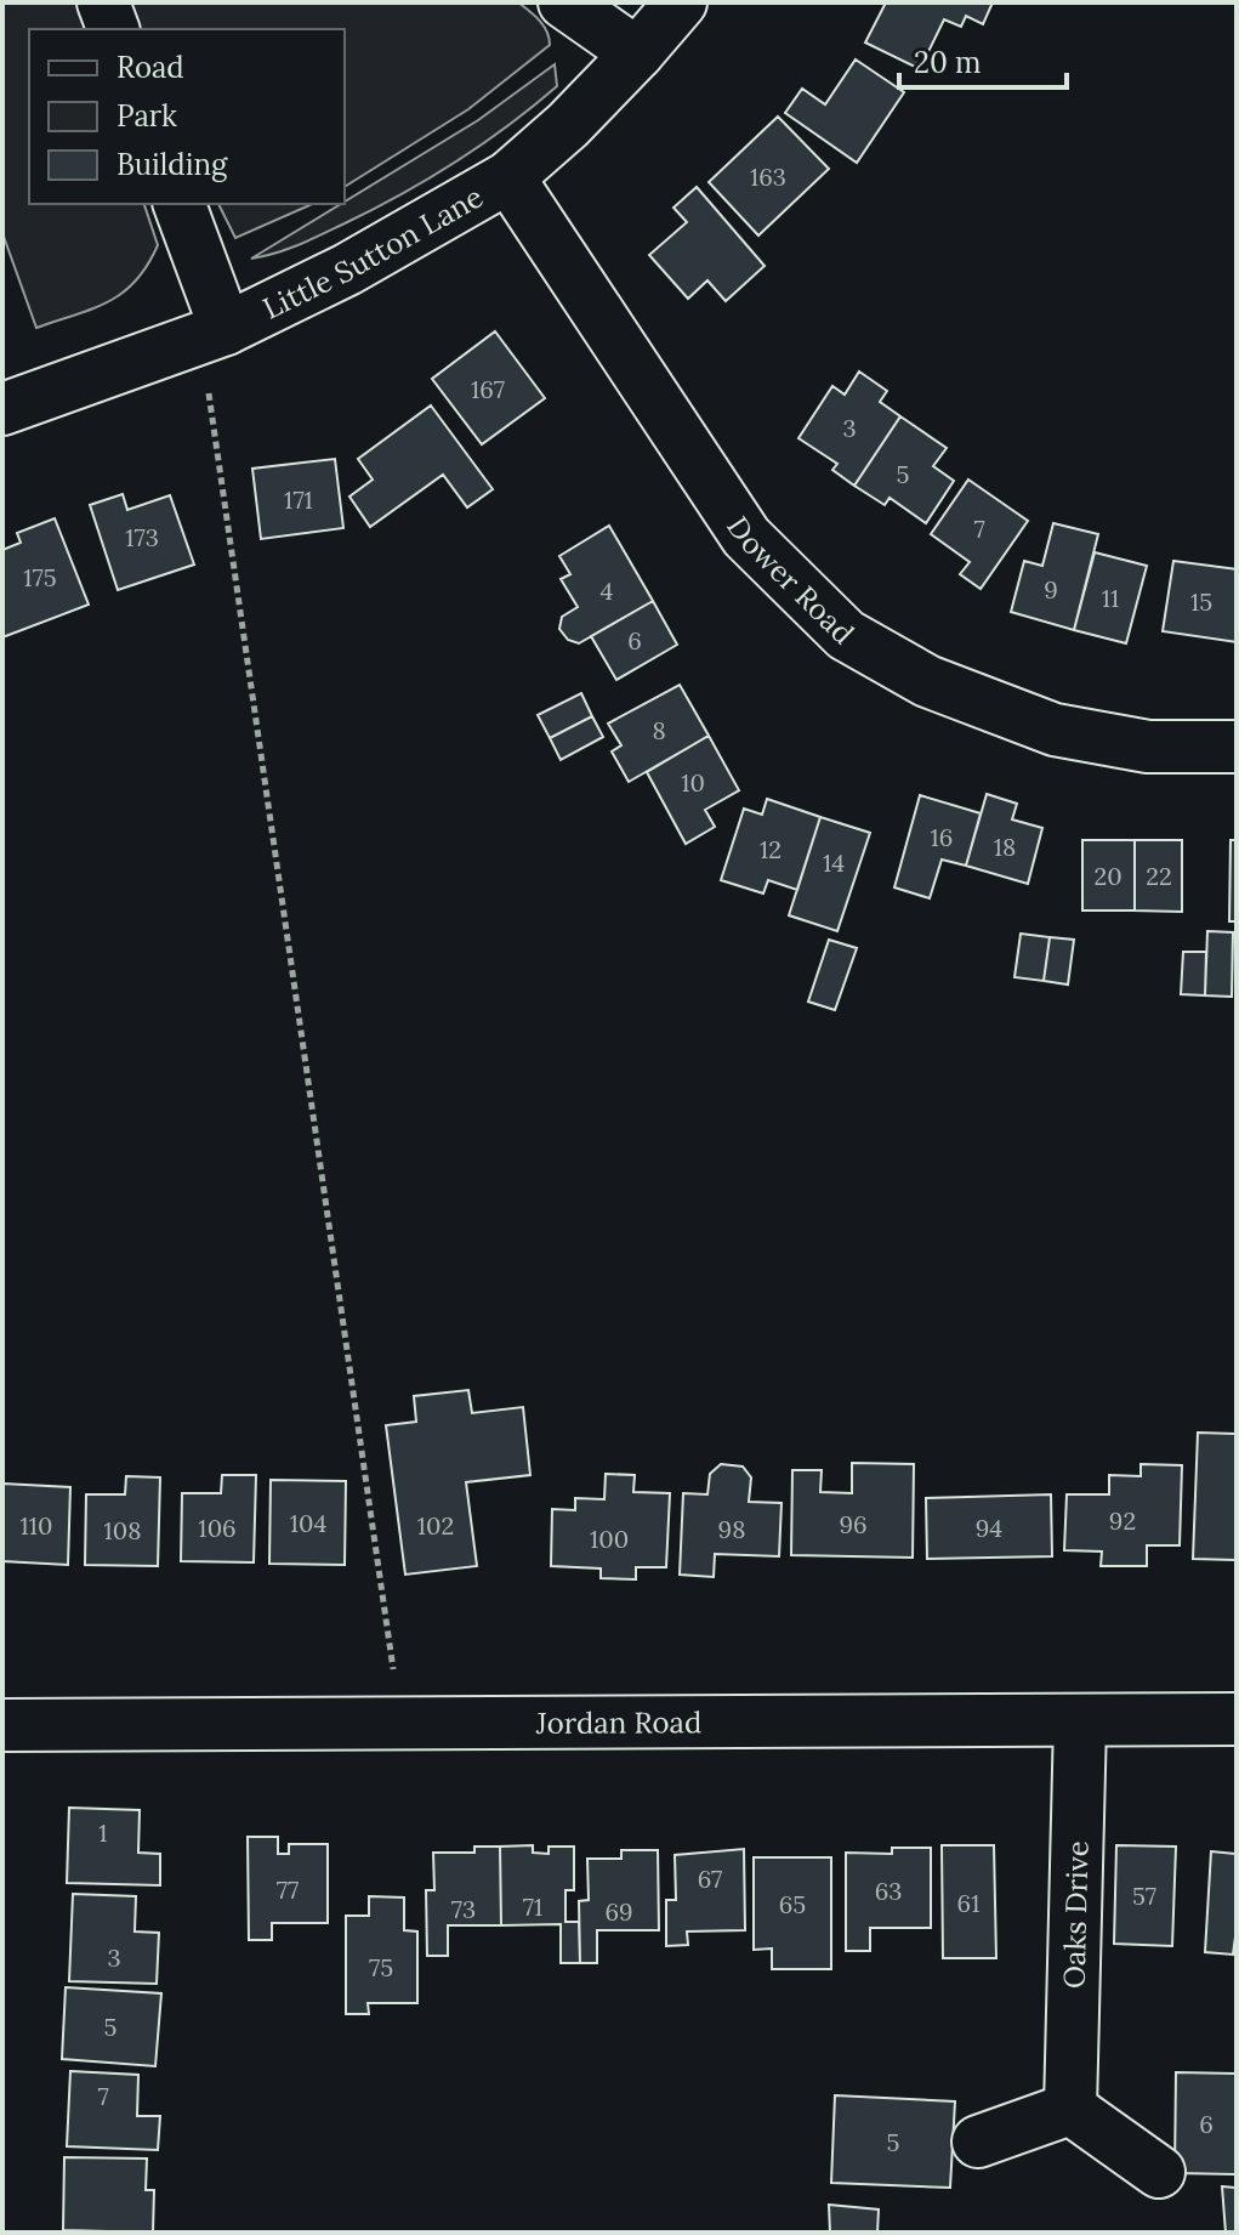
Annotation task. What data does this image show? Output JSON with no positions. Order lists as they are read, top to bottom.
{
  "streets": {
    "street": [
      "Little Sutton Lane",
      "Dower Road",
      "Jordan Road",
      "Oaks Drive"
    ]
  },
  "crossings": [
    ["Little Sutton Lane", "Dower Road"],
    ["Jordan Road", "Oaks Drive"]
  ],
  "house_numbers": [
    "163",
    "167",
    "3",
    "5",
    "171",
    "7",
    "173",
    "175",
    "9",
    "4",
    "11",
    "15",
    "6",
    "8",
    "10",
    "16",
    "18",
    "12",
    "14",
    "20",
    "22",
    "92",
    "104",
    "96",
    "110",
    "102",
    "106",
    "94",
    "98",
    "108",
    "100",
    "1",
    "67",
    "77",
    "63",
    "57",
    "61",
    "65",
    "71",
    "73",
    "69",
    "3",
    "75",
    "5",
    "7",
    "6",
    "5"
  ],
  "legend": ["Road", "Park", "Building"],
  "scale_bar": "20 m"
}
